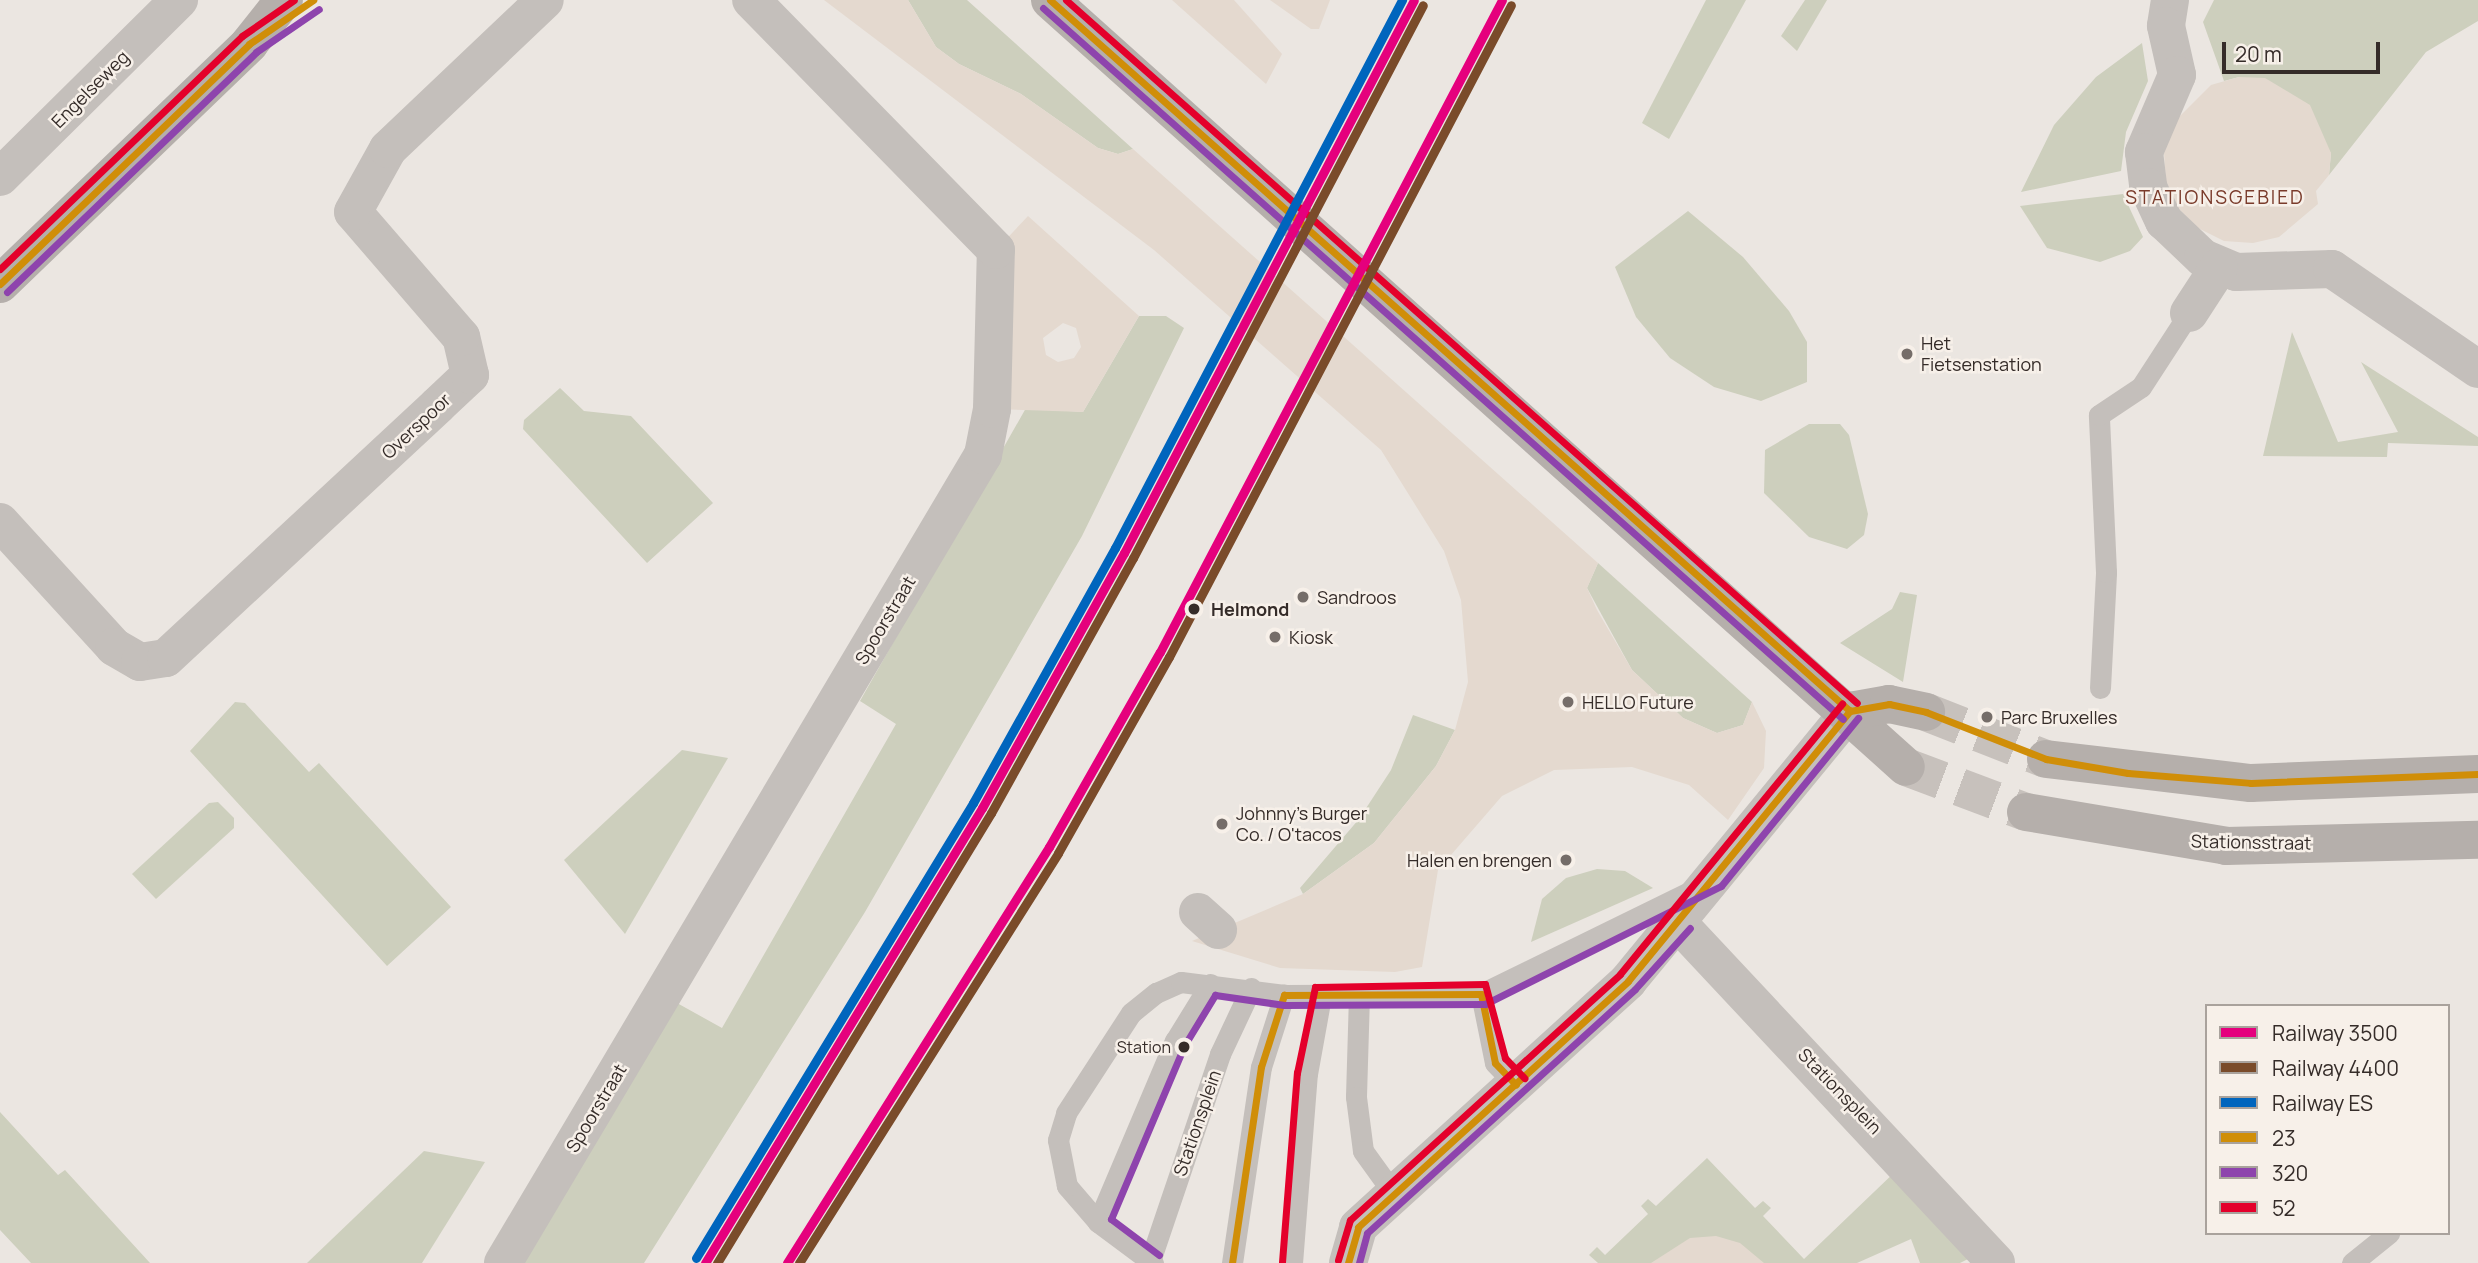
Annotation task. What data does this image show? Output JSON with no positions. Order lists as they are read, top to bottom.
{
  "streets": {
    "street": [
      "Engelseweg",
      "Overspoor",
      "Spoorstraat",
      "Stationsstraat",
      "Stationsplein"
    ]
  },
  "districts": ["STATIONSGEBIED"],
  "places": [
    "Het Fietsenstation",
    "Sandroos",
    "Helmond",
    "Kiosk",
    "HELLO Future",
    "Parc Bruxelles",
    "Johnny's Burger Co. / O'tacos",
    "Halen en brengen",
    "Station"
  ],
  "lines": [
    "rail line 3500",
    "rail line ES",
    "transit line 23",
    "transit line 52",
    "rail line 4400",
    "transit line 320"
  ],
  "legend": [
    "Railway 3500",
    "Railway 4400",
    "Railway ES",
    "23",
    "320",
    "52"
  ],
  "scale_bar": "20 m"
}
